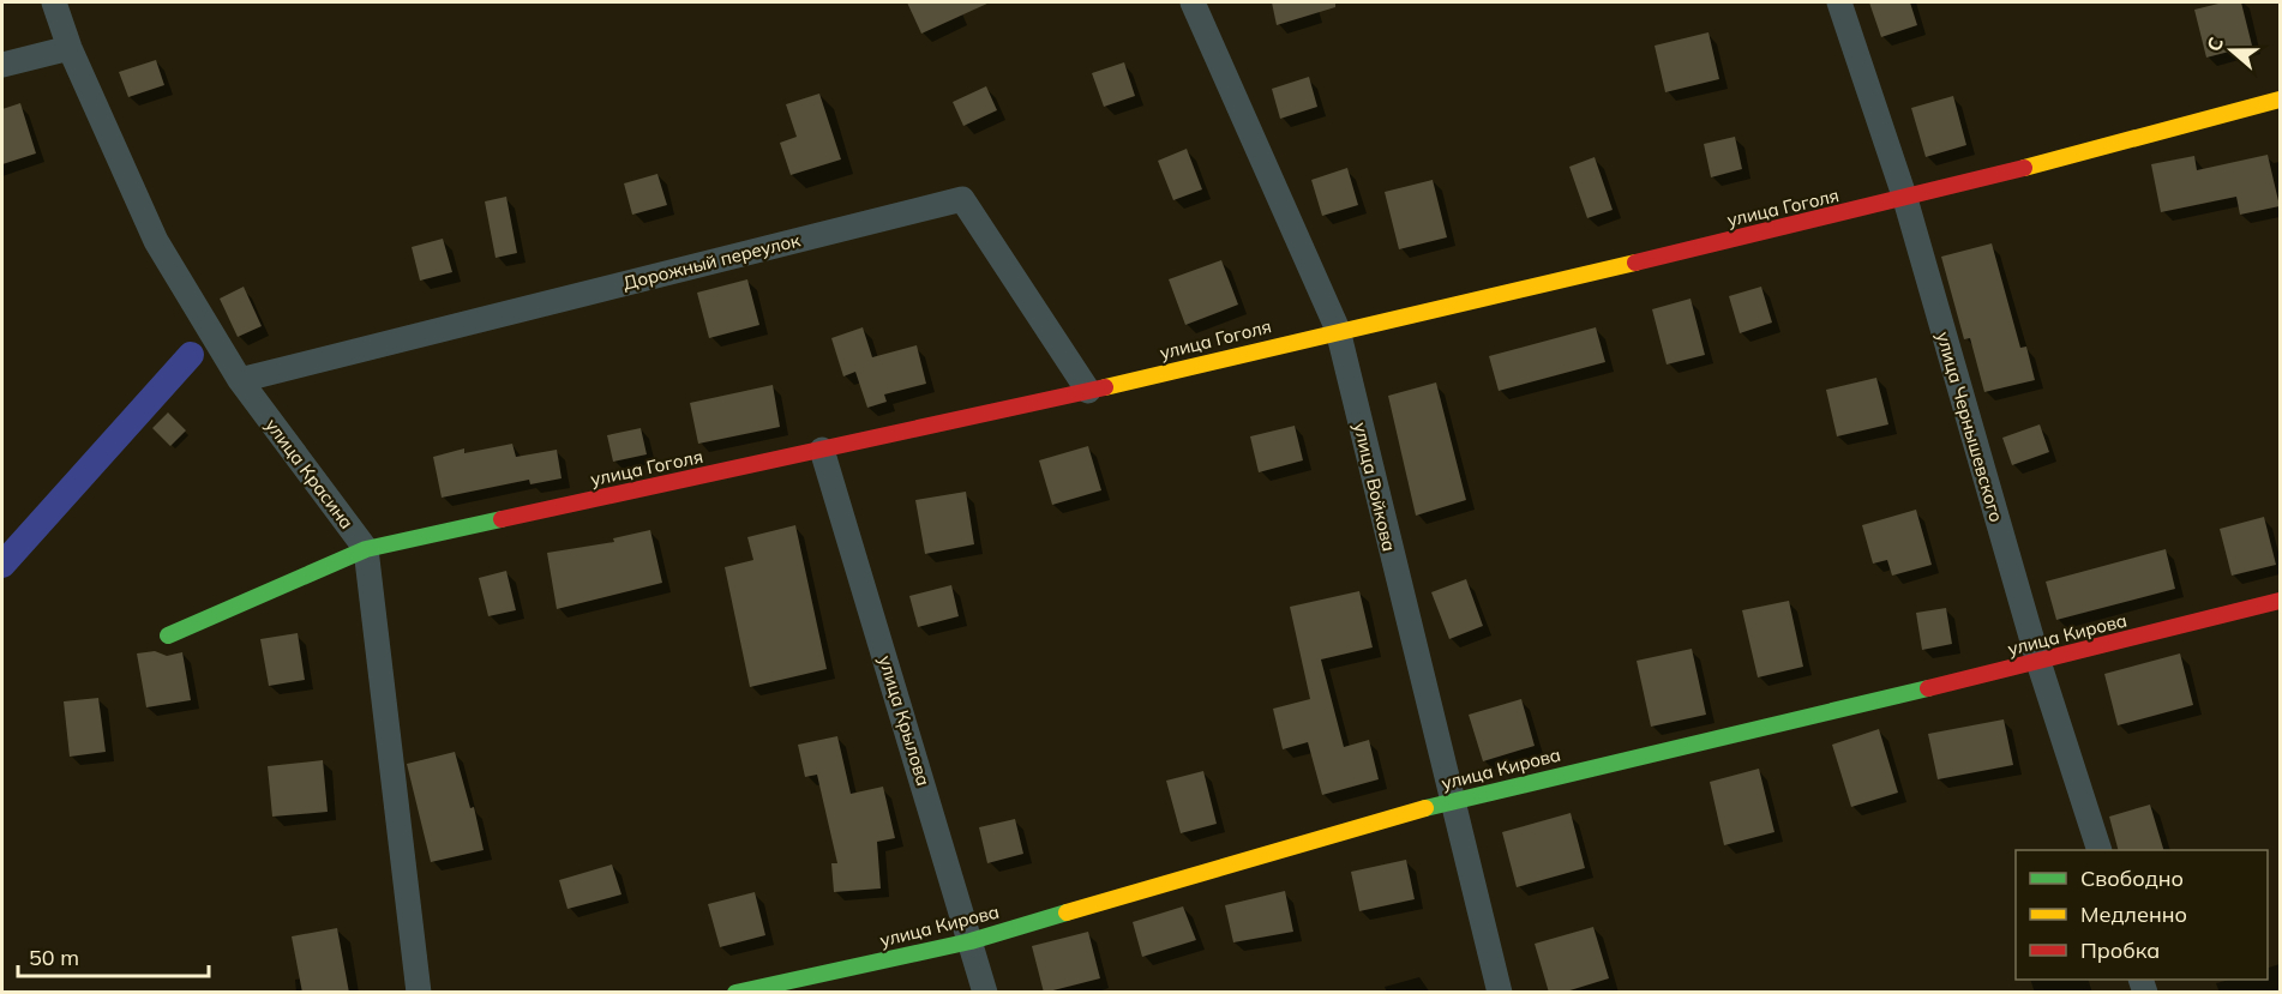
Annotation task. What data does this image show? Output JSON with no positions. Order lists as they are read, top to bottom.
{
  "streets": {
    "street": [
      "улица Гоголя",
      "Дорожный переулок",
      "улица Чернышевского",
      "улица Красина",
      "улица Войкова",
      "улица Кирова",
      "улица Крылова"
    ]
  },
  "crossings": [
    ["улица Гоголя", "Дорожный переулок"],
    ["улица Гоголя", "улица Чернышевского"],
    ["улица Гоголя", "улица Красина"],
    ["улица Гоголя", "улица Войкова"],
    ["улица Гоголя", "улица Крылова"],
    ["Дорожный переулок", "улица Красина"],
    ["улица Чернышевского", "улица Кирова"],
    ["улица Войкова", "улица Кирова"],
    ["улица Кирова", "улица Крылова"]
  ],
  "legend": ["Свободно", "Медленно", "Пробка"],
  "scale_bar": "50 m",
  "north": "left"
}
